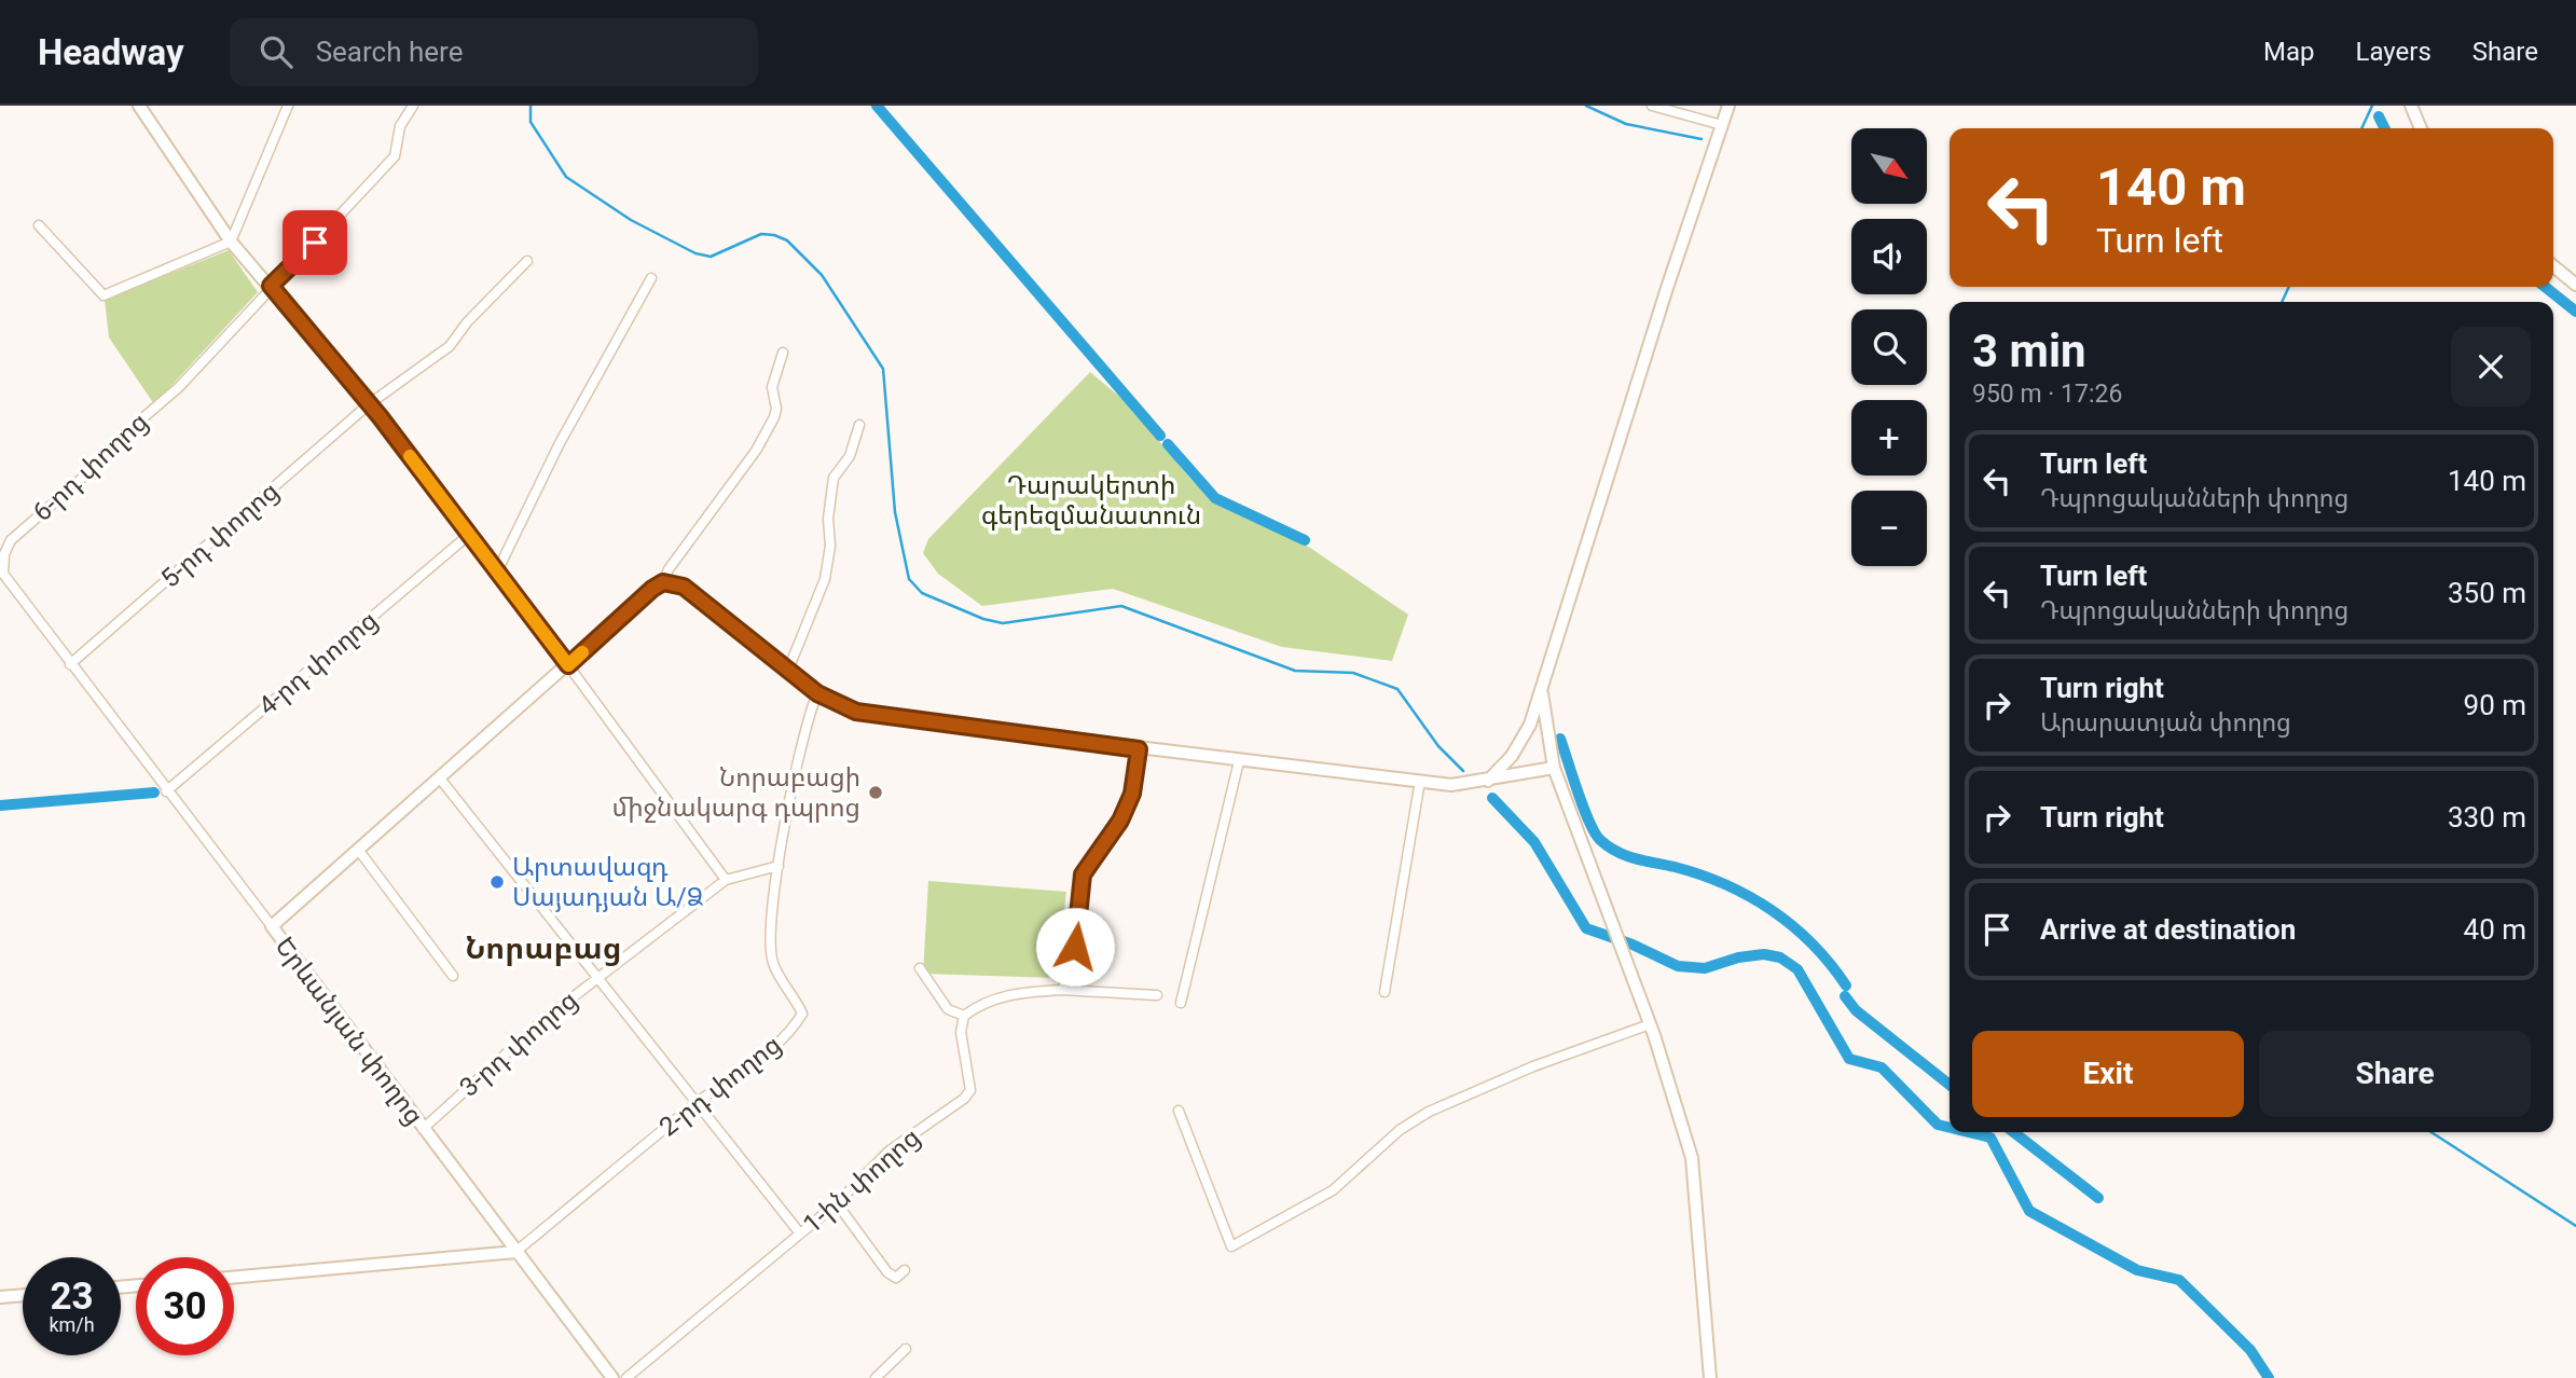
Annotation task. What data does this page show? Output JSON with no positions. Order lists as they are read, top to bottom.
{
  "streets": {
    "main road": ["Երևանյան փողոց"],
    "street": [
      "6-րդ փողոց",
      "5-րդ փողոց",
      "4-րդ փողոց",
      "3-րդ փողոց",
      "2-րդ փողոց",
      "1-ին փողոց"
    ]
  },
  "crossings": [
    ["6-րդ փողոց", "5-րդ փողոց"],
    ["6-րդ փողոց", "4-րդ փողոց"],
    ["6-րդ փողոց", "Երևանյան փողոց"],
    ["Երևանյան փողոց", "3-րդ փողոց"],
    ["Երևանյան փողոց", "2-րդ փողոց"]
  ],
  "districts": ["Նորաբաց"],
  "parks": ["Դարակերտի գերեզմանատուն"],
  "places": ["Նորաբացի միջնակարգ դպրոց", "Արտավազդ Սայադյան Ա/Ձ"],
  "north": "bottom right",
  "page": {
    "header": "Headway",
    "search": "Search here",
    "nav": ["Map", "Layers", "Share"],
    "map_buttons": ["+", "−"],
    "turn": ["140 m", "Turn left"],
    "heading": ["3 min", "950 m · 17:26"],
    "list": [
      {
        "name": "Turn left",
        "note": "Դպրոցականների փողոց",
        "value": "140 m"
      },
      {
        "name": "Turn left",
        "note": "Դպրոցականների փողոց",
        "value": "350 m"
      },
      {
        "name": "Turn right",
        "note": "Արարատյան փողոց",
        "value": "90 m"
      },
      {
        "name": "Turn right",
        "value": "330 m"
      },
      {
        "name": "Arrive at destination",
        "value": "40 m"
      }
    ],
    "buttons": ["Exit", "Share"],
    "speed": "23 km/h",
    "limit": "30"
  }
}
